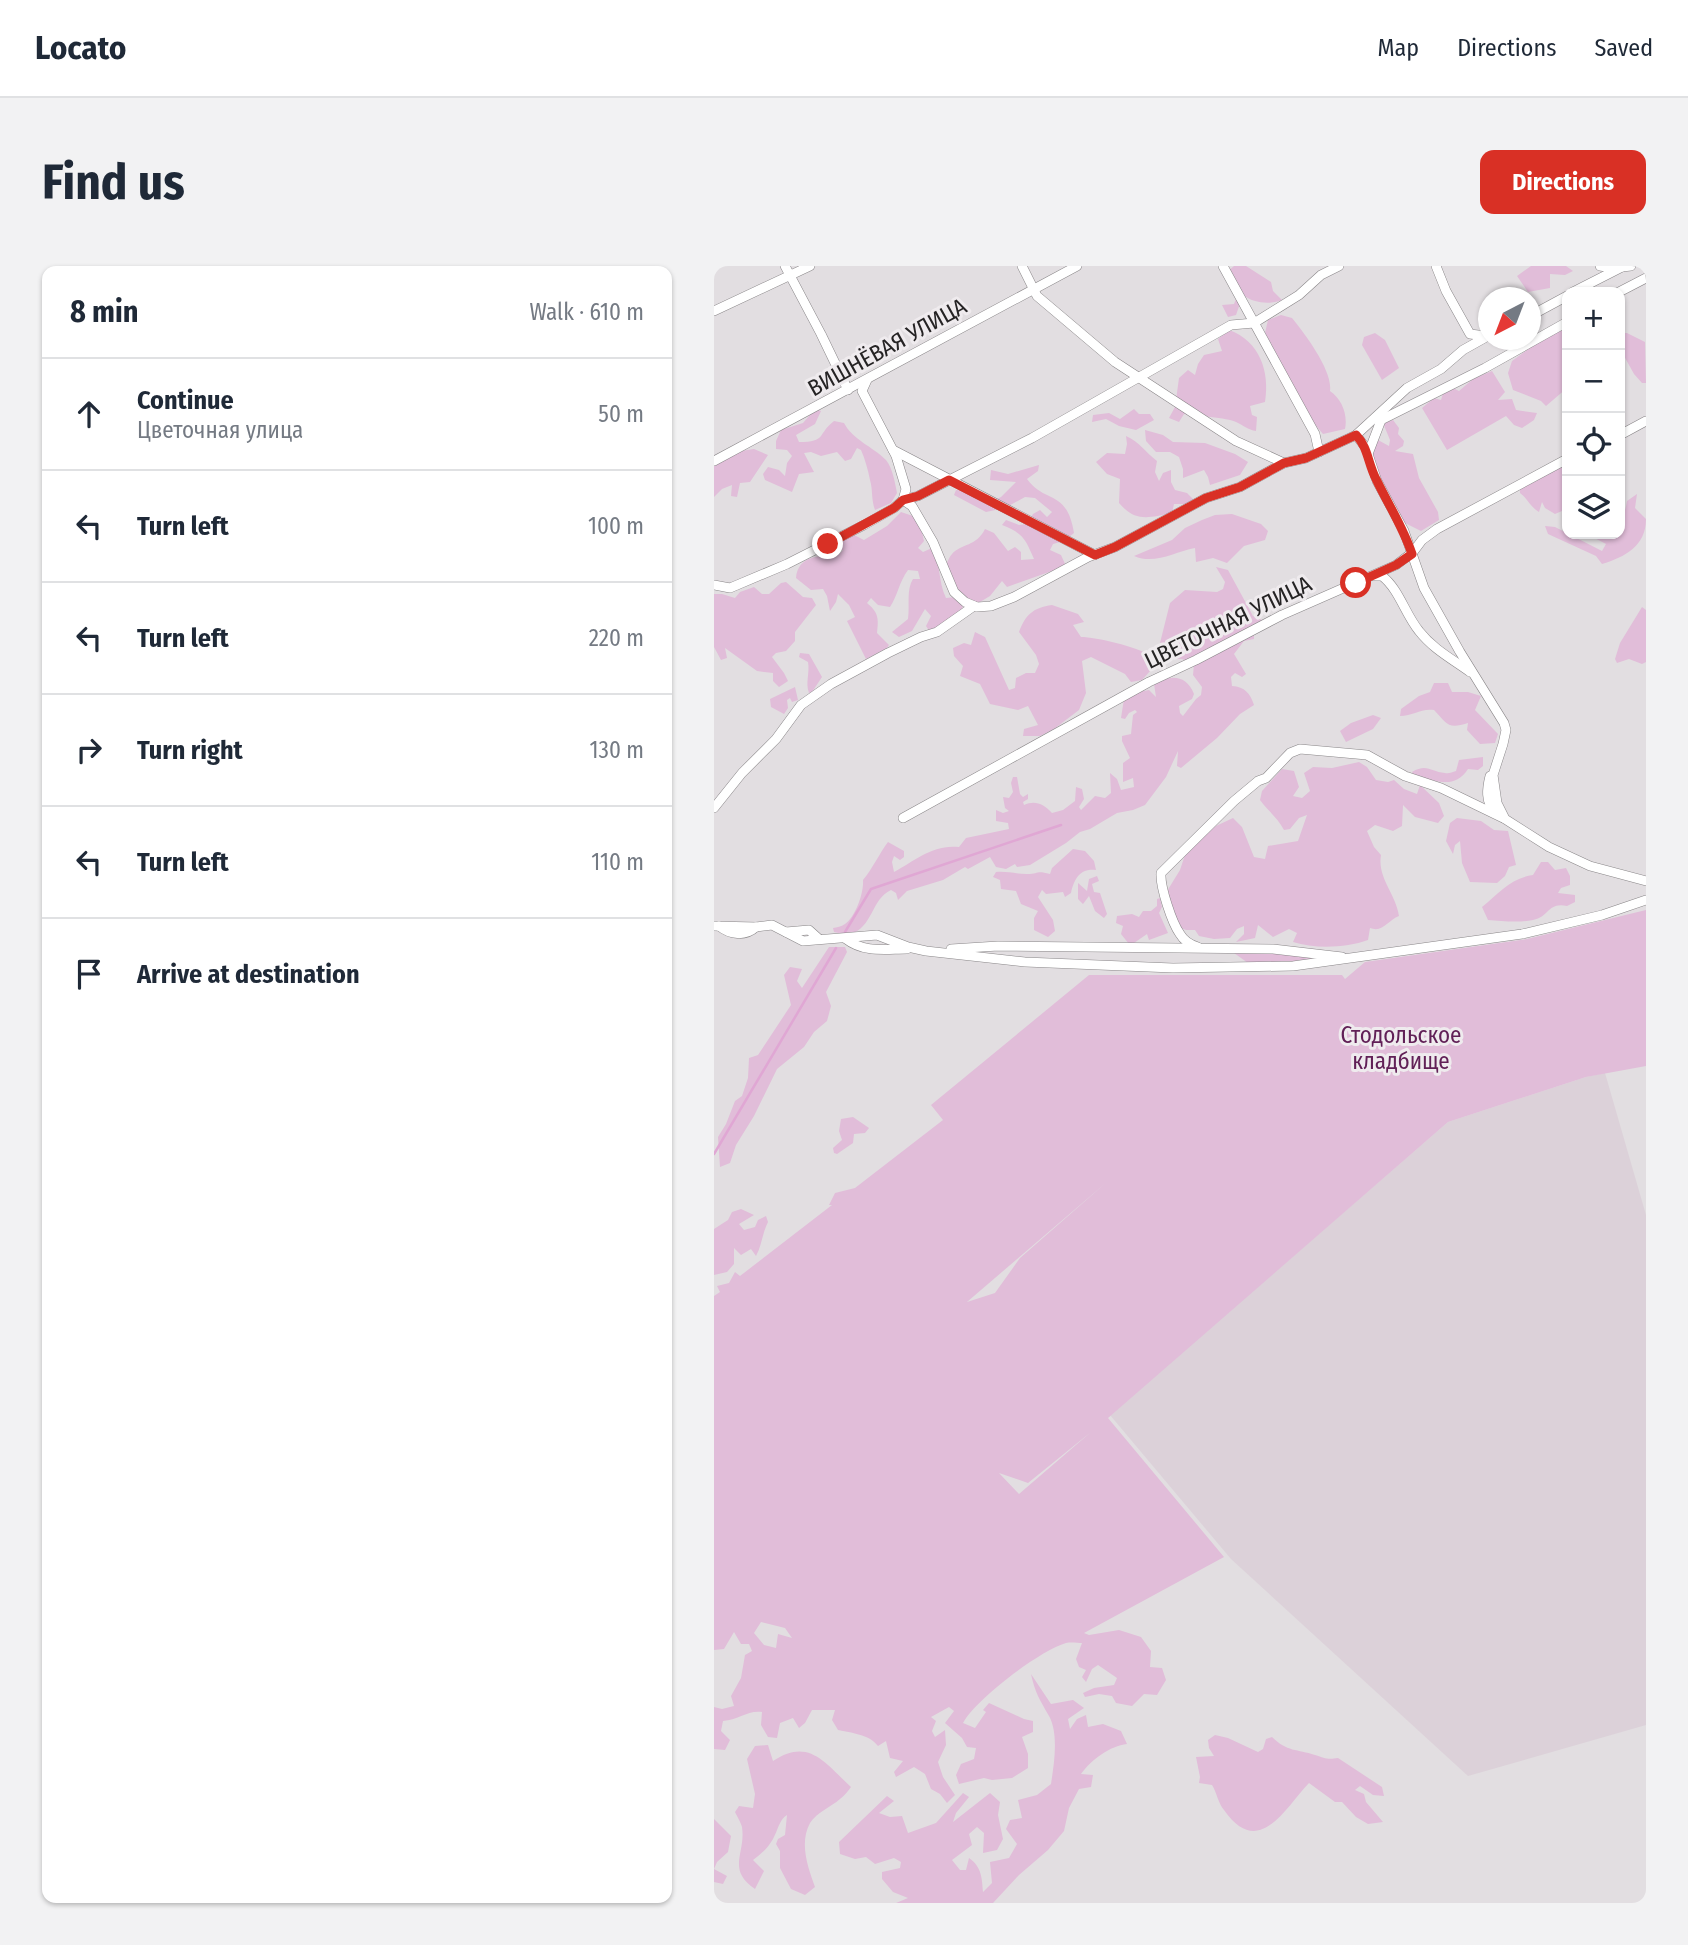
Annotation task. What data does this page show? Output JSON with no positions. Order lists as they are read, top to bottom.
{
  "streets": {
    "street": ["ВИШНЁВАЯ УЛИЦА", "ЦВЕТОЧНАЯ УЛИЦА"]
  },
  "parks": ["Стодольское кладбище"],
  "north": "bottom left",
  "page": {
    "header": "Locato",
    "nav": ["Map", "Directions", "Saved"],
    "buttons": "Directions",
    "title": "Find us",
    "heading": ["8 min", "Walk · 610 m"],
    "map_buttons": ["+", "−"],
    "list": [
      ["Continue", "Цветочная улица", "50 m"],
      ["Turn left", "100 m"],
      ["Turn left", "220 m"],
      ["Turn right", "130 m"],
      ["Turn left", "110 m"],
      "Arrive at destination"
    ]
  }
}
